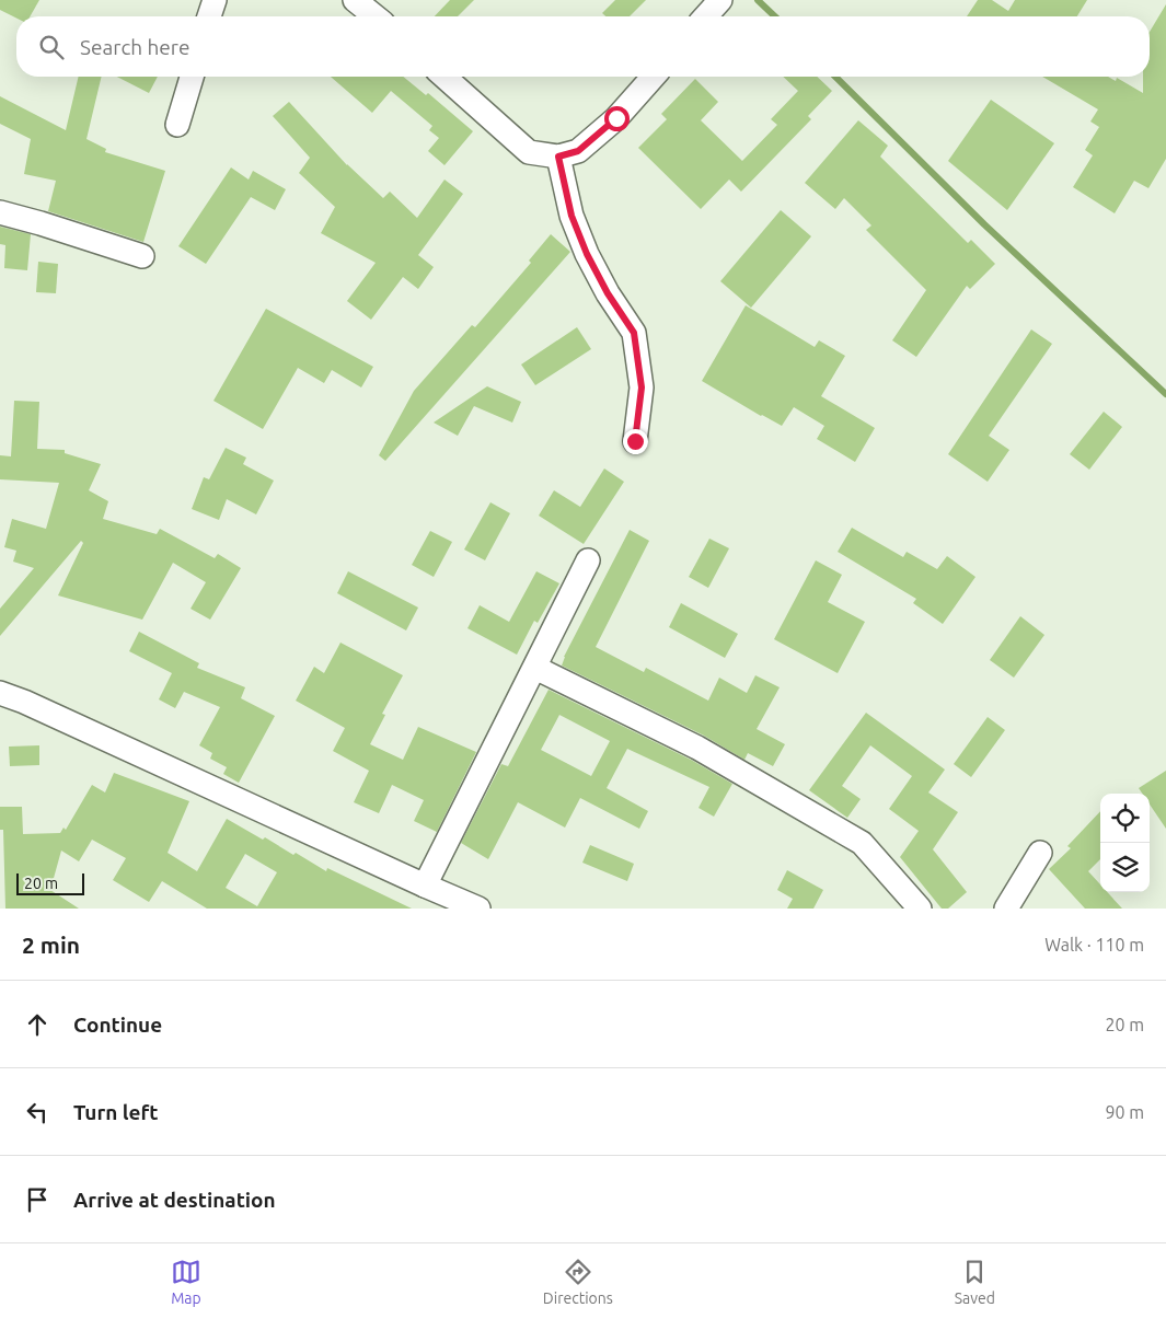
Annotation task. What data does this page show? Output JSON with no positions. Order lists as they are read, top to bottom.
{
  "scale_bar": "20 m",
  "page": {
    "search": "Search here",
    "scale": "20 m",
    "heading": ["2 min", "Walk · 110 m"],
    "list": [
      ["Continue", "20 m"],
      ["Turn left", "90 m"],
      "Arrive at destination"
    ],
    "nav": ["Map", "Directions", "Saved"]
  }
}
